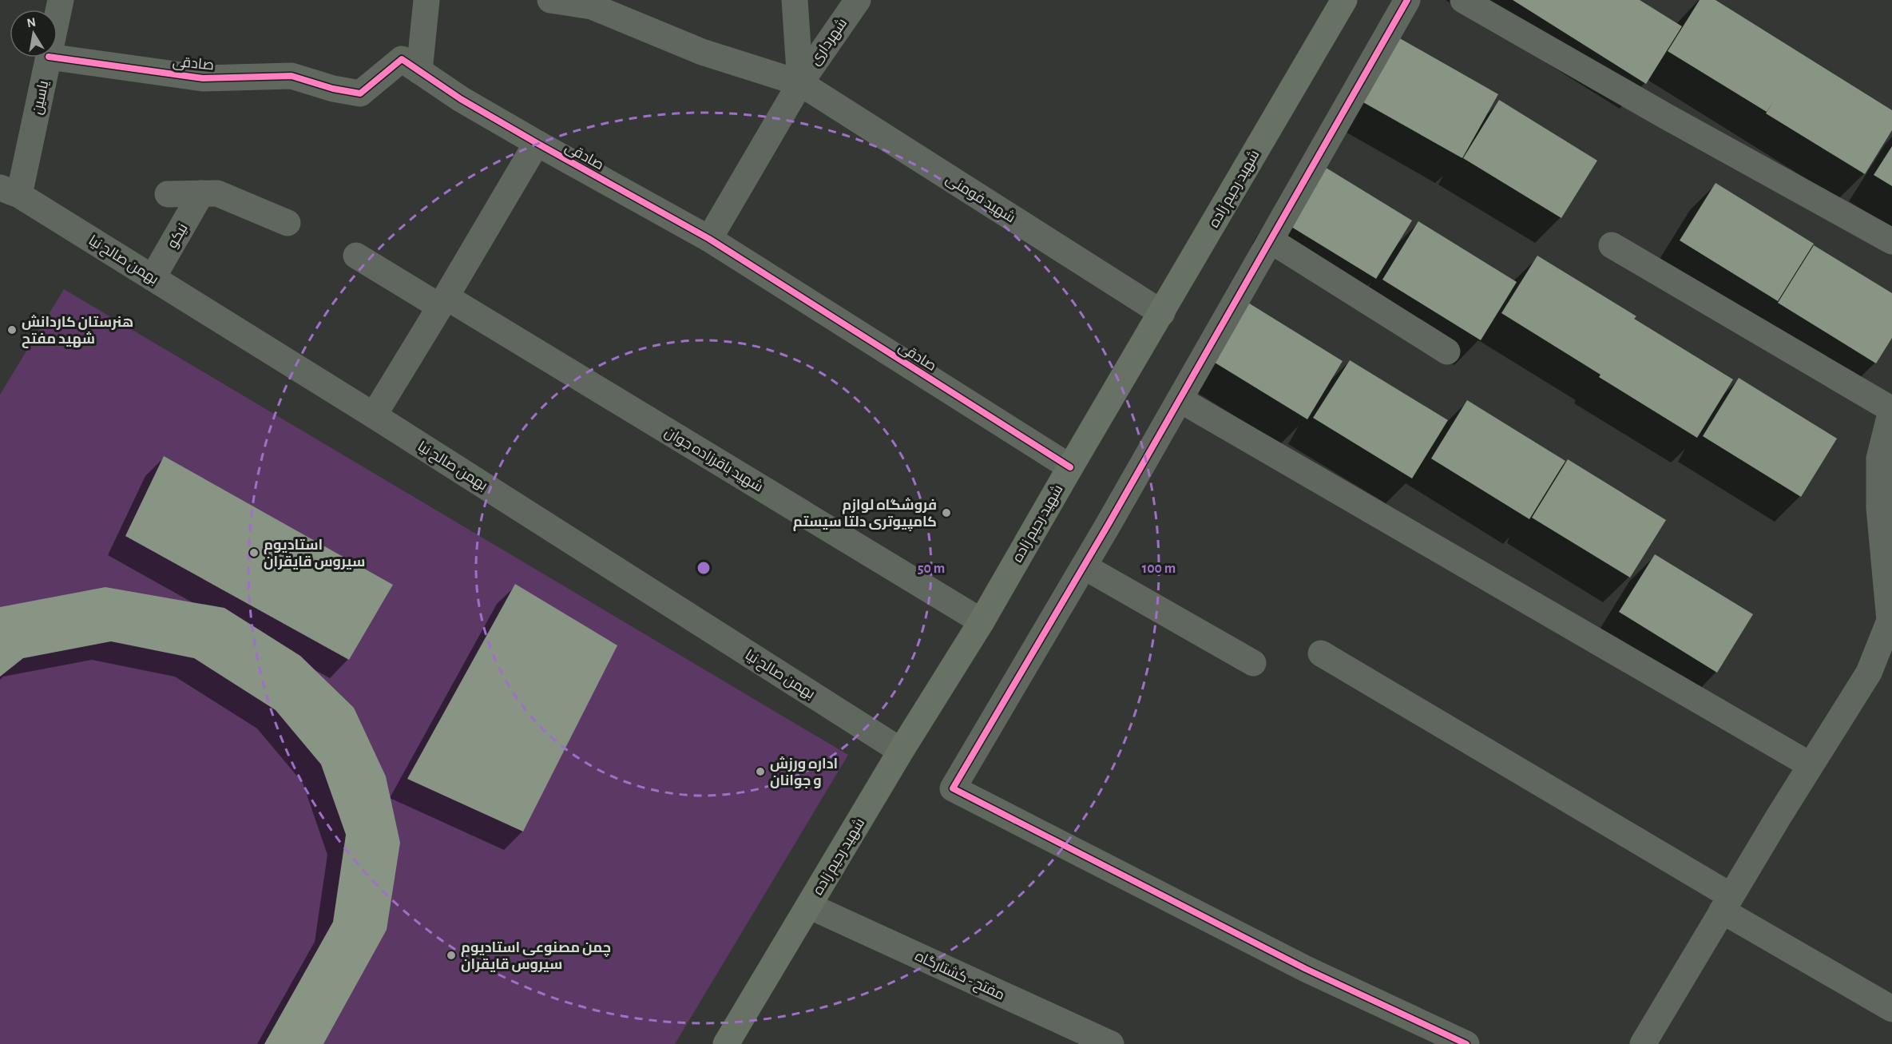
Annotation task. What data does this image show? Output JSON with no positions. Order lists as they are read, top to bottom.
{
  "streets": {
    "main road": ["شهید رحیم زاده"],
    "street": [
      "شهرداری",
      "صادقی",
      "یاسین",
      "شهید فومنی",
      "نیکو",
      "بهمن صالح نیا",
      "شهید باقرزاده جوان",
      "مفتح - کشتارگاه"
    ]
  },
  "crossings": [
    ["شهرداری", "صادقی"],
    ["شهرداری", "شهید فومنی"],
    ["صادقی", "شهید رحیم زاده"],
    ["یاسین", "بهمن صالح نیا"],
    ["شهید رحیم زاده", "شهید فومنی"],
    ["شهید رحیم زاده", "بهمن صالح نیا"],
    ["شهید رحیم زاده", "شهید باقرزاده جوان"],
    ["شهید رحیم زاده", "مفتح - کشتارگاه"],
    ["نیکو", "بهمن صالح نیا"]
  ],
  "places": [
    "هنرستان کاردانش شهید مفتح",
    "فروشگاه لوازم کامپیوتری دلتا سیستم",
    "استادیوم سیروس قایقران",
    "اداره ورزش و جوانان",
    "چمن مصنوعی استادیوم سیروس قایقران"
  ],
  "north": "top",
  "rings": ["50 m", "100 m"]
}
